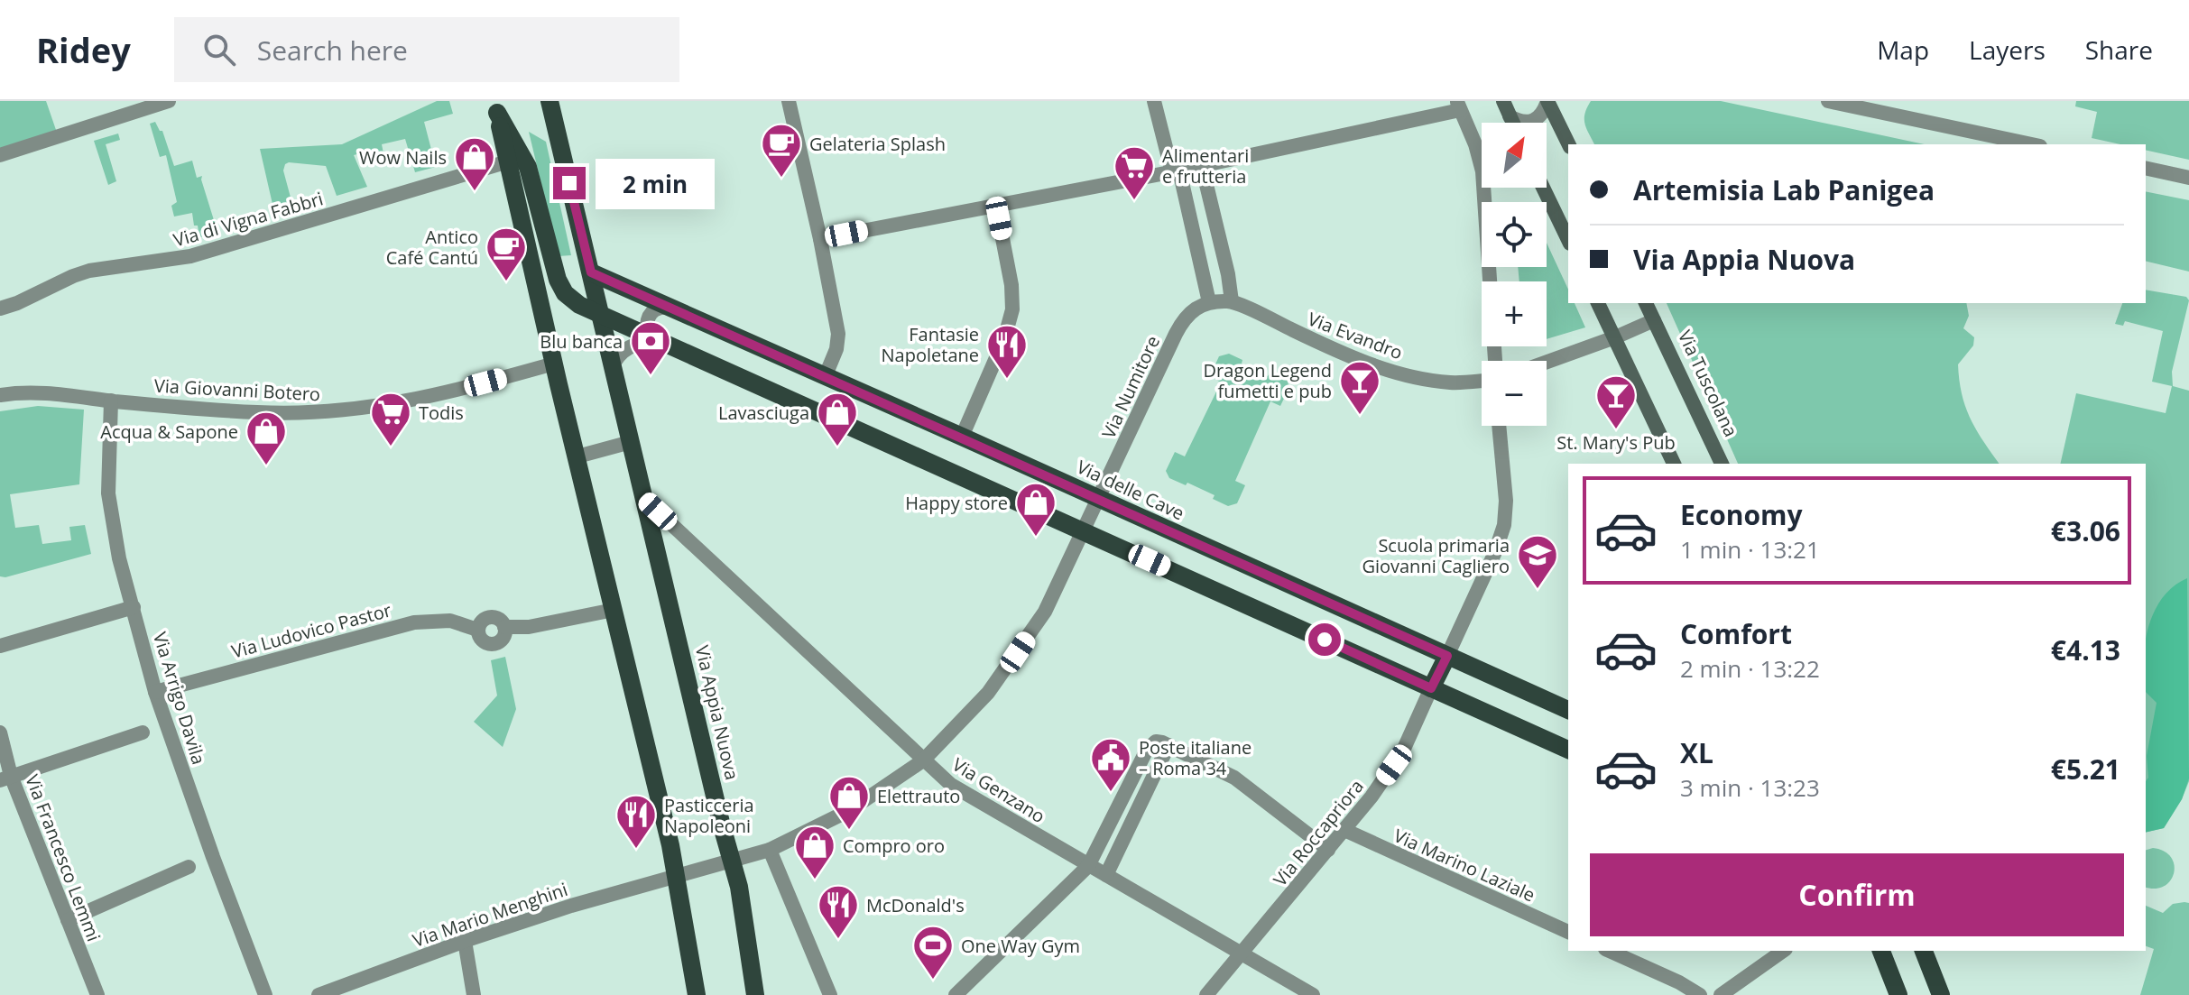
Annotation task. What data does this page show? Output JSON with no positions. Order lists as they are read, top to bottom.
{
  "streets": {
    "main road": ["Via Tuscolana", "Via delle Cave", "Via Appia Nuova"],
    "street": [
      "Via di Vigna Fabbri",
      "Via Evandro",
      "Via Numitore",
      "Via Giovanni Botero",
      "Via Ludovico Pastor",
      "Via Arrigo Davila",
      "Via Genzano",
      "Via Roccapriora",
      "Via Francesco Lemmi",
      "Via Marino Laziale",
      "Via Mario Menghini"
    ]
  },
  "crossings": [
    ["Via Evandro", "Via Numitore"],
    ["Via Numitore", "Via delle Cave"],
    ["Via Numitore", "Via Genzano"],
    ["Via Numitore", "Via Mario Menghini"],
    ["Via Giovanni Botero", "Via Arrigo Davila"],
    ["Via delle Cave", "Via Appia Nuova"],
    ["Via Ludovico Pastor", "Via Arrigo Davila"],
    ["Via Appia Nuova", "Via Genzano"],
    ["Via Appia Nuova", "Via Mario Menghini"],
    ["Via Genzano", "Via Roccapriora"],
    ["Via Genzano", "Via Mario Menghini"],
    ["Via Roccapriora", "Via Marino Laziale"]
  ],
  "places": {
    "cafe": ["Gelateria Splash", "Antico Café Cantú"],
    "shop": [
      "Wow Nails",
      "Lavasciuga",
      "Acqua & Sapone",
      "Happy store",
      "Elettrauto",
      "Compro oro"
    ],
    "supermarket": ["Alimentari e frutteria", "Todis"],
    "bank": ["Blu banca"],
    "restaurant": ["Fantasie Napoletane", "Pasticceria Napoleoni", "McDonald's"],
    "bar": ["Dragon Legend fumetti e pub", "St. Mary's Pub"],
    "school or university": ["Scuola primaria Giovanni Cagliero"],
    "public building": ["Poste italiane – Roma 34"],
    "sports": ["One Way Gym"]
  },
  "north": "top right",
  "page": {
    "header": "Ridey",
    "search": "Search here",
    "nav": ["Map", "Layers", "Share"],
    "map_buttons": ["+", "−"],
    "banner": ["Artemisia Lab Panigea", "Via Appia Nuova"],
    "bubble": "2 min",
    "list": [
      {
        "name": "Economy",
        "note": "1 min · 13:21",
        "value": "€3.06"
      },
      {
        "name": "Comfort",
        "note": "2 min · 13:22",
        "value": "€4.13"
      },
      {
        "name": "XL",
        "note": "3 min · 13:23",
        "value": "€5.21"
      }
    ],
    "buttons": "Confirm"
  }
}
